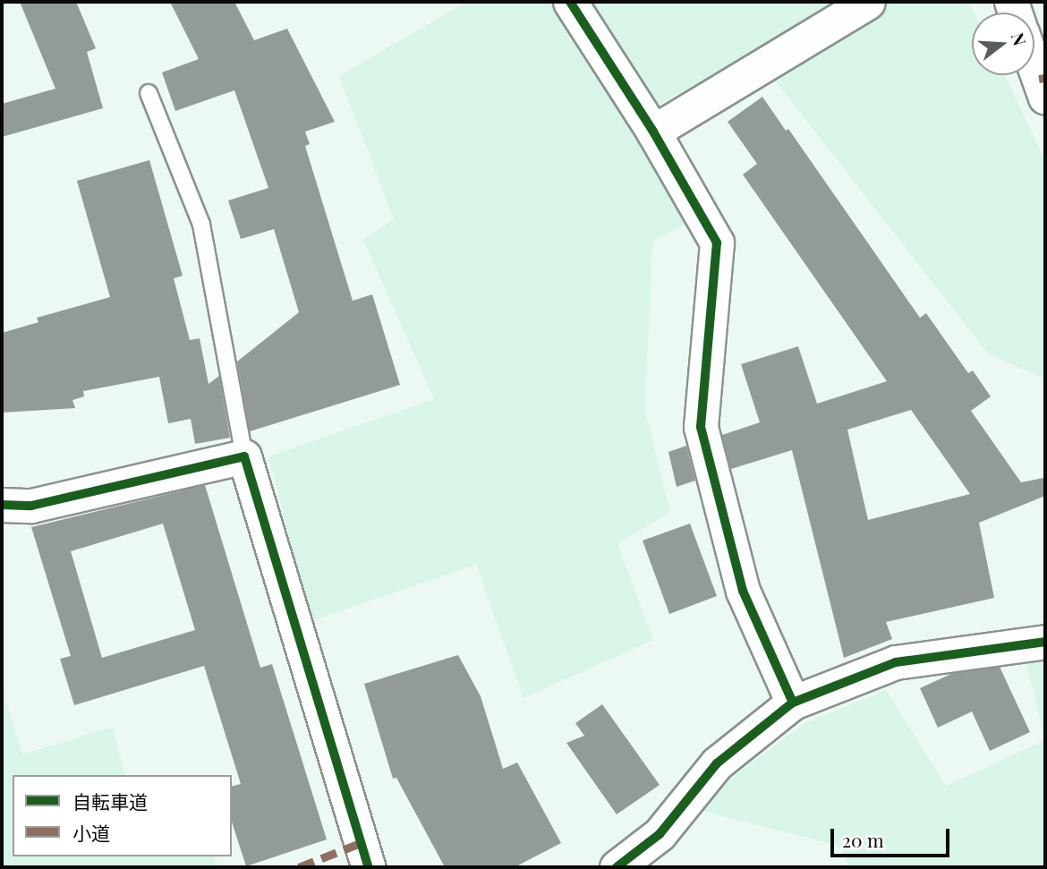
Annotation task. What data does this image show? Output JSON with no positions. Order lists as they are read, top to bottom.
{
  "legend": ["自転車道", "小道"],
  "scale_bar": "20 m",
  "north": "right"
}
